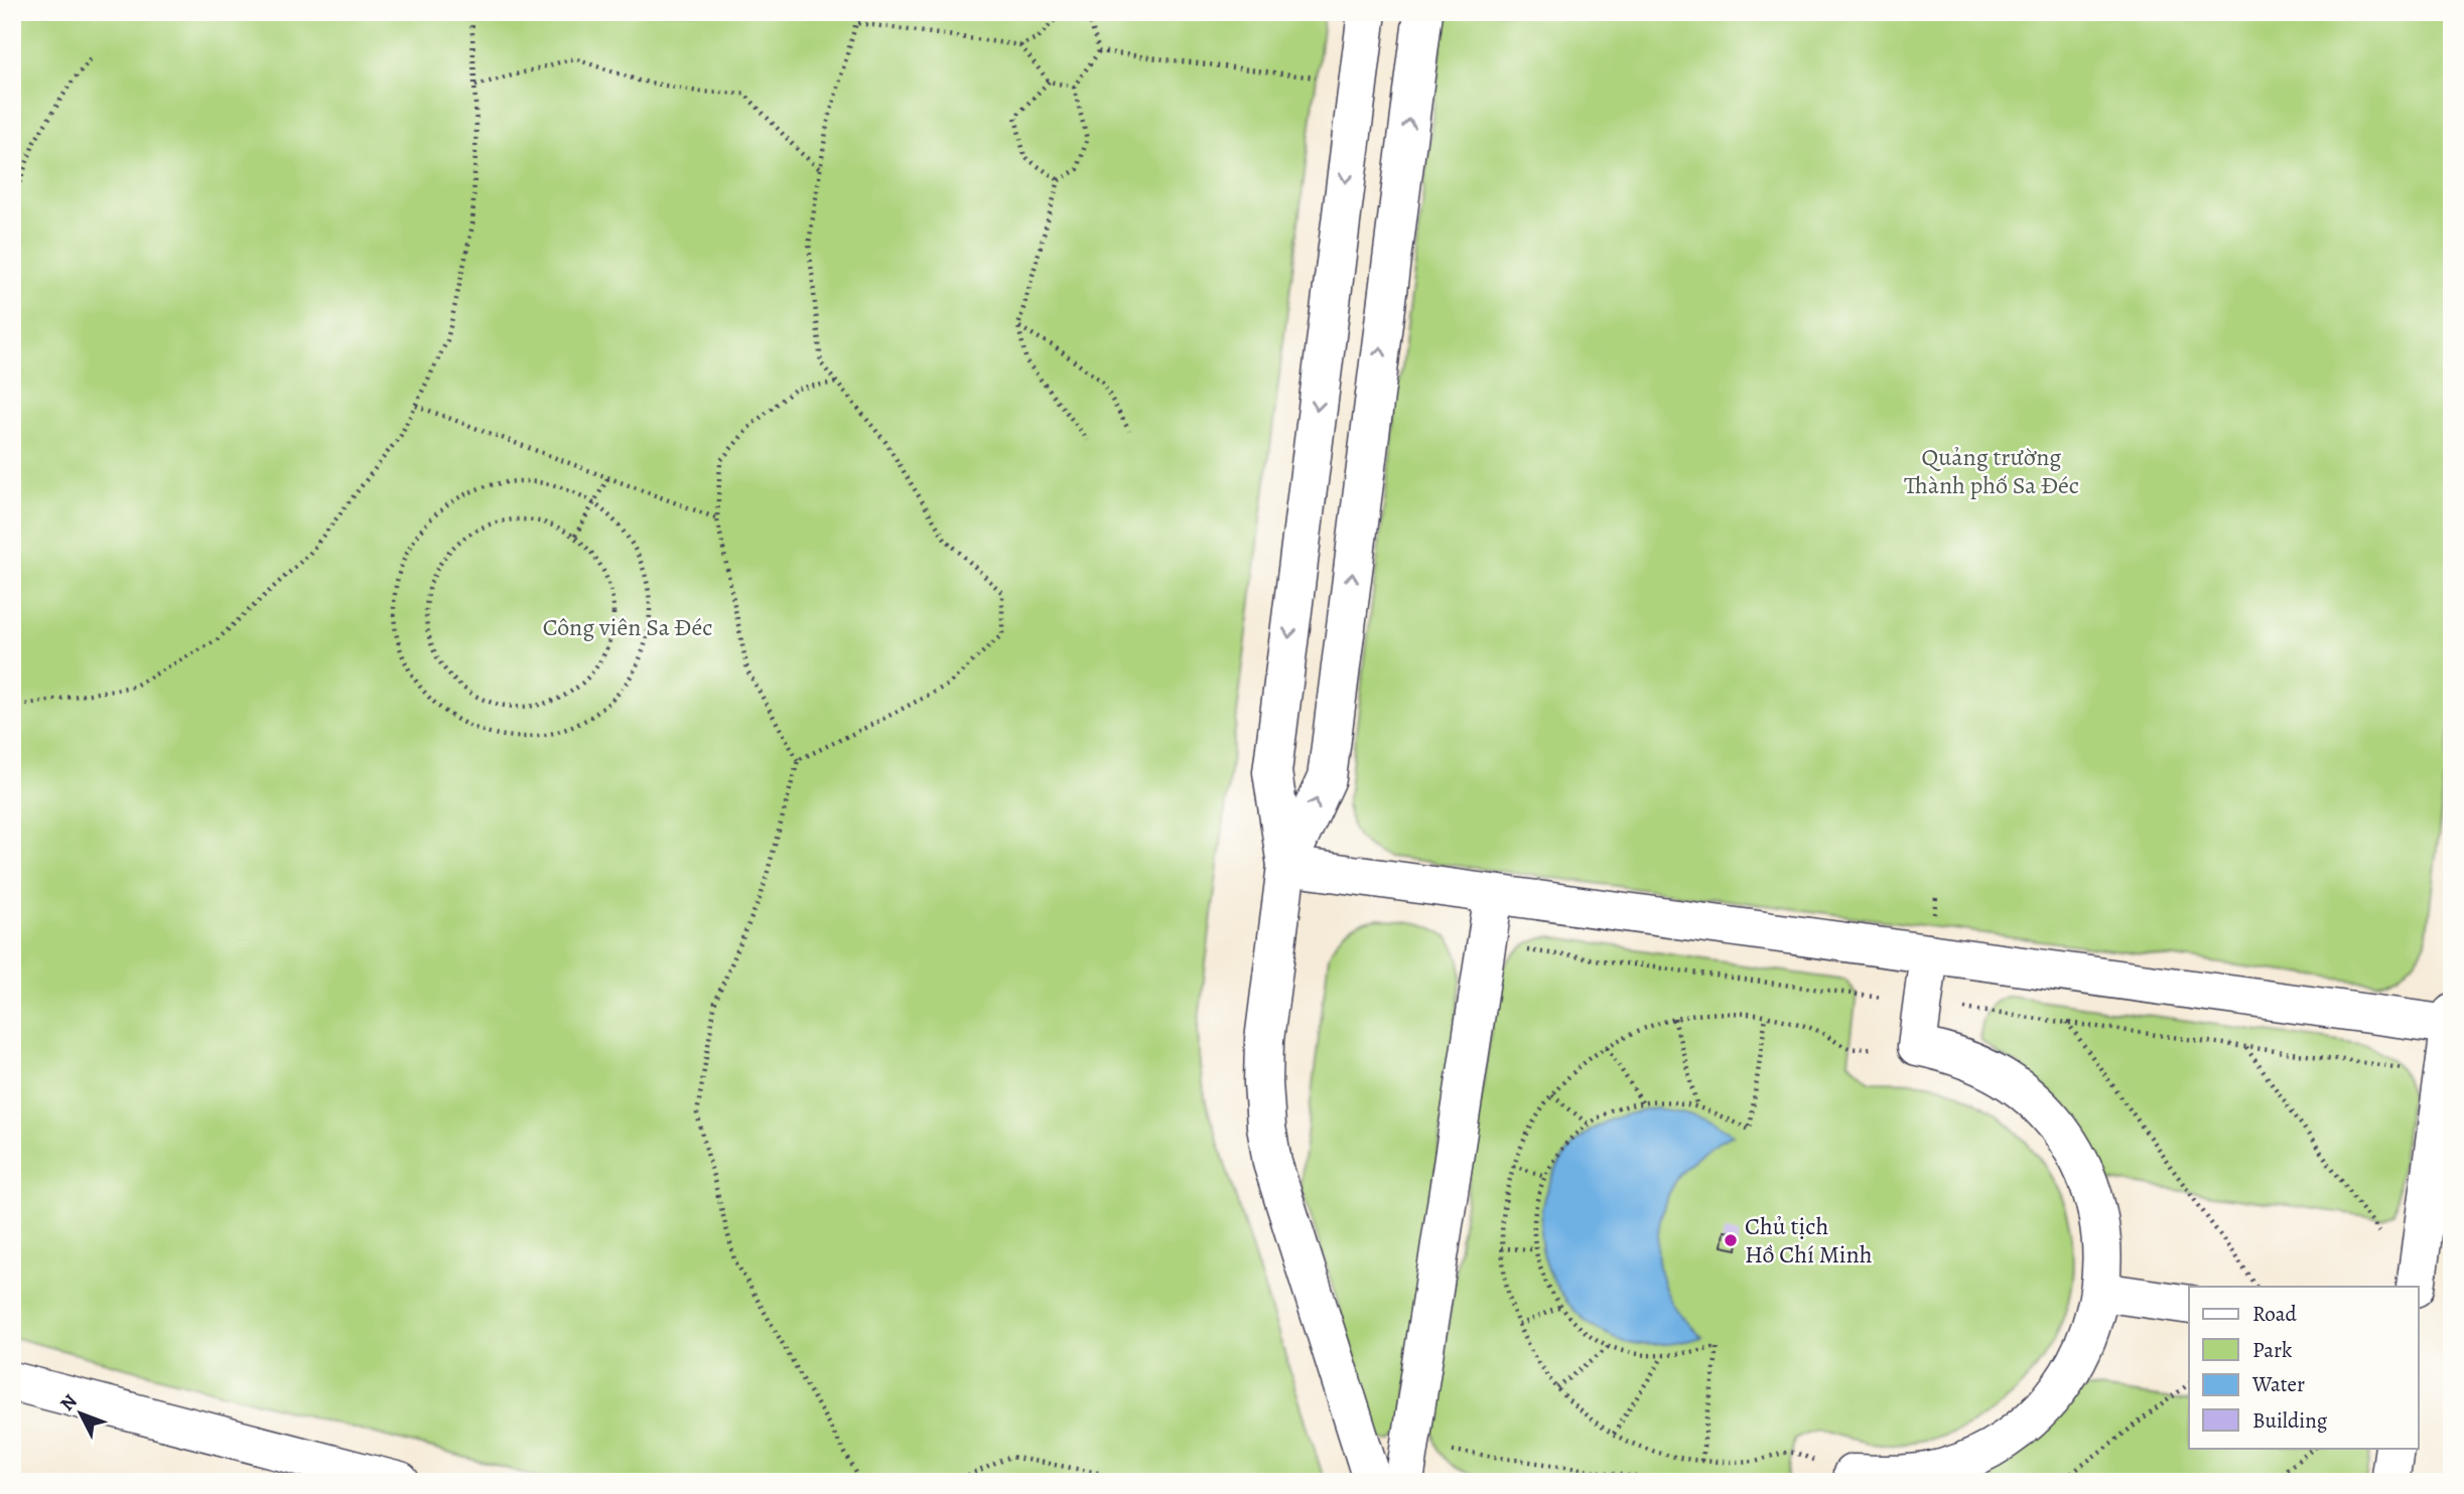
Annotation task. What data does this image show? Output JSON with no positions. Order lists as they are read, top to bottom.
{
  "parks": ["Quảng trường Thành phố Sa Đéc", "Công viên Sa Đéc"],
  "places": ["Chủ tịch Hồ Chí Minh"],
  "legend": [
    "Road",
    "Park",
    "Water",
    "Building"
  ],
  "north": "top left"
}
